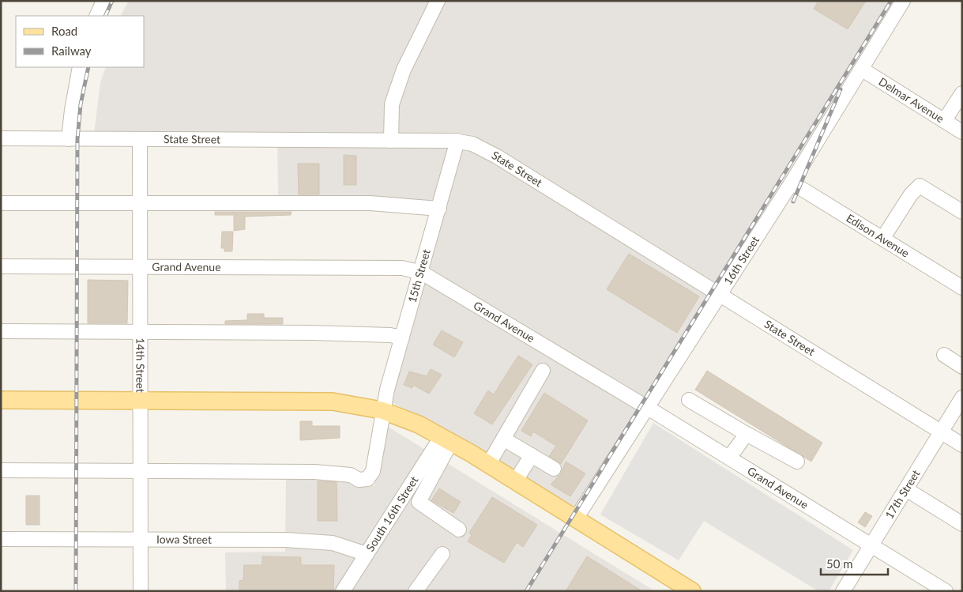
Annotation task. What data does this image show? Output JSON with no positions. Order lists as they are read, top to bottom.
{
  "streets": {
    "street": [
      "Delmar Avenue",
      "State Street",
      "Edison Avenue",
      "16th Street",
      "Grand Avenue",
      "15th Street",
      "14th Street",
      "17th Street",
      "South 16th Street",
      "Iowa Street"
    ]
  },
  "crossings": [
    ["Delmar Avenue", "16th Street"],
    ["State Street", "16th Street"],
    ["State Street", "15th Street"],
    ["State Street", "14th Street"],
    ["State Street", "17th Street"],
    ["Edison Avenue", "16th Street"],
    ["16th Street", "Grand Avenue"],
    ["Grand Avenue", "15th Street"],
    ["Grand Avenue", "14th Street"],
    ["Grand Avenue", "17th Street"],
    ["15th Street", "14th Street"],
    ["14th Street", "Iowa Street"],
    ["South 16th Street", "Iowa Street"]
  ],
  "legend": ["Road", "Railway"],
  "scale_bar": "50 m"
}
